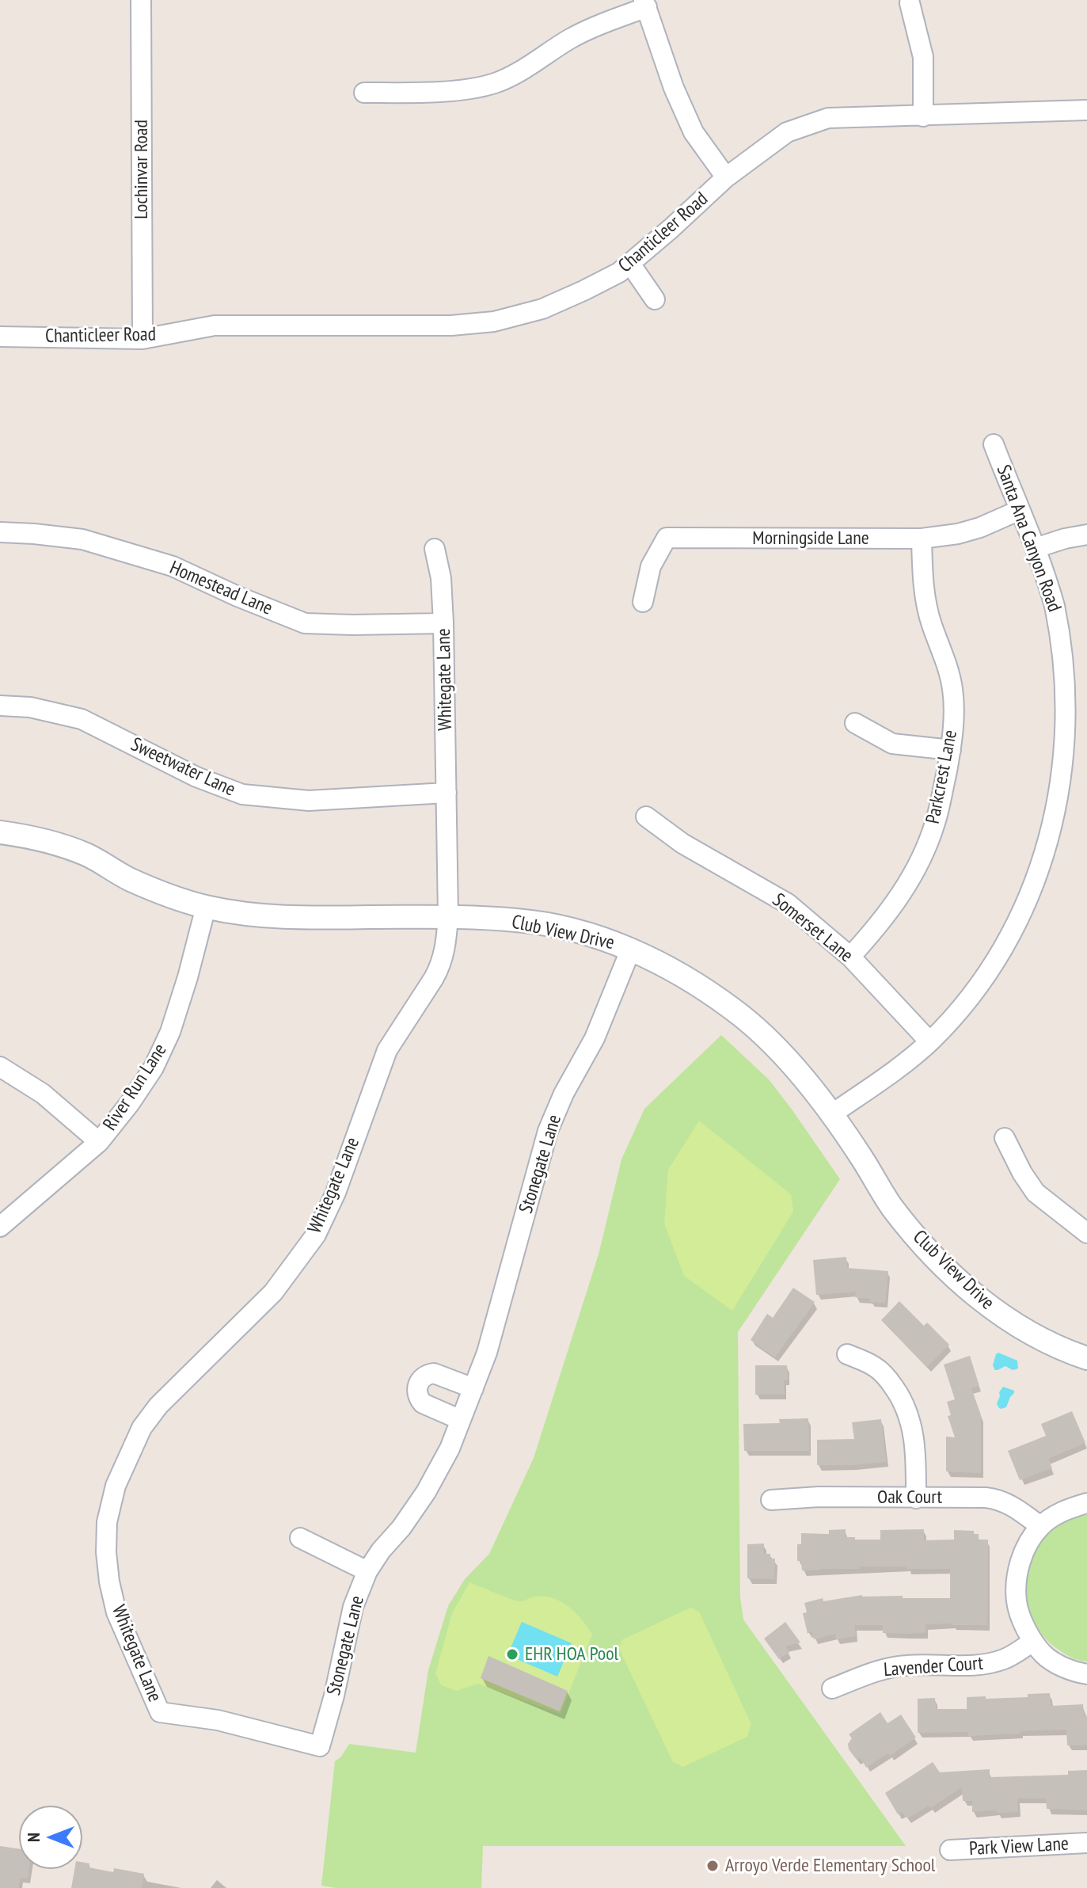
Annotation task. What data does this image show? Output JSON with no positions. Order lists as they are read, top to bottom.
{
  "streets": {
    "street": [
      "Lochinvar Road",
      "Chanticleer Road",
      "Morningside Lane",
      "Santa Ana Canyon Road",
      "Homestead Lane",
      "Whitegate Lane",
      "Sweetwater Lane",
      "Parkcrest Lane",
      "Somerset Lane",
      "Club View Drive",
      "River Run Lane",
      "Stonegate Lane",
      "Oak Court",
      "Lavender Court",
      "Park View Lane"
    ]
  },
  "crossings": [
    ["Lochinvar Road", "Chanticleer Road"],
    ["Morningside Lane", "Santa Ana Canyon Road"],
    ["Morningside Lane", "Parkcrest Lane"],
    ["Santa Ana Canyon Road", "Somerset Lane"],
    ["Santa Ana Canyon Road", "Club View Drive"],
    ["Homestead Lane", "Whitegate Lane"],
    ["Whitegate Lane", "Sweetwater Lane"],
    ["Whitegate Lane", "Club View Drive"],
    ["Whitegate Lane", "Stonegate Lane"],
    ["Parkcrest Lane", "Somerset Lane"],
    ["Club View Drive", "River Run Lane"],
    ["Club View Drive", "Stonegate Lane"]
  ],
  "places": ["EHR HOA Pool", "Arroyo Verde Elementary School"],
  "north": "left"
}
